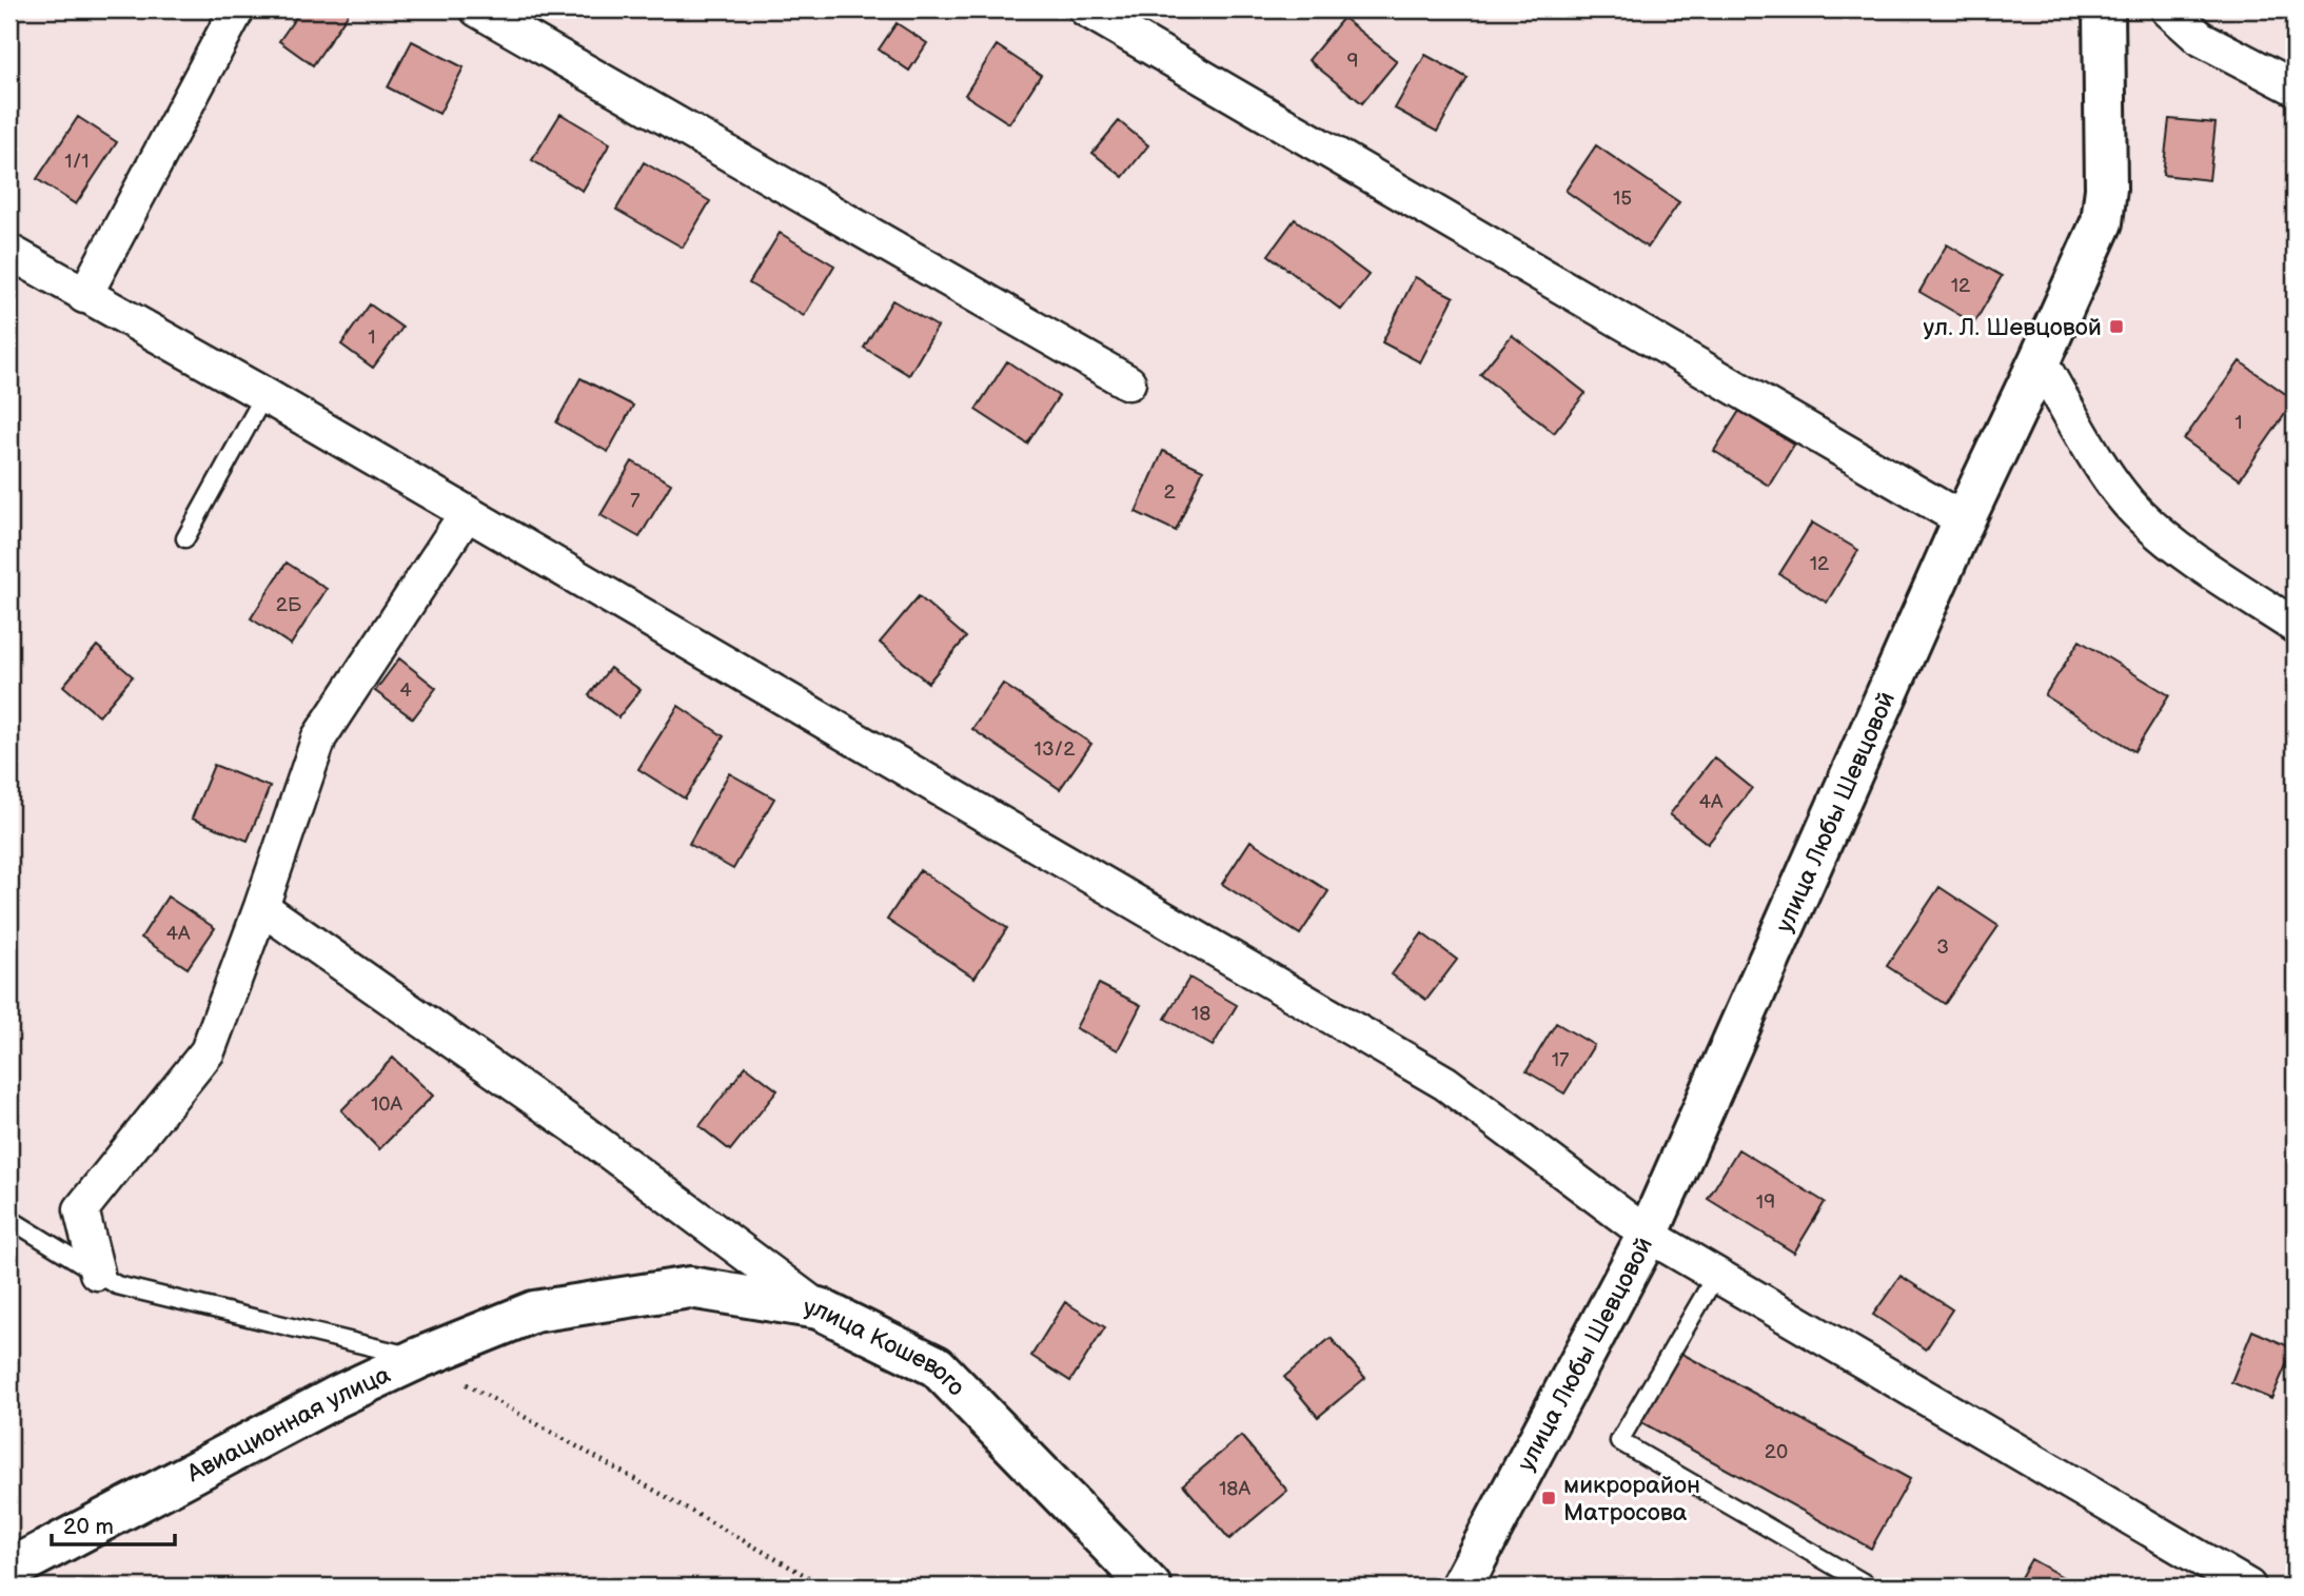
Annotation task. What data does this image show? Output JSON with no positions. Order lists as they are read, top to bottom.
{
  "streets": {
    "street": ["улица Любы Шевцовой", "улица Кошевого", "Авиационная улица"]
  },
  "crossings": [
    ["улица Кошевого", "Авиационная улица"]
  ],
  "places": {
    "transit": ["ул. Л. Шевцовой", "микрорайон Матросова"]
  },
  "house_numbers": [
    "9",
    "1/1",
    "15",
    "12",
    "1",
    "1",
    "2",
    "7",
    "12",
    "2Б",
    "4",
    "13/2",
    "4А",
    "4А",
    "3",
    "18",
    "17",
    "10А",
    "19",
    "20",
    "18А"
  ],
  "scale_bar": "20 m"
}
